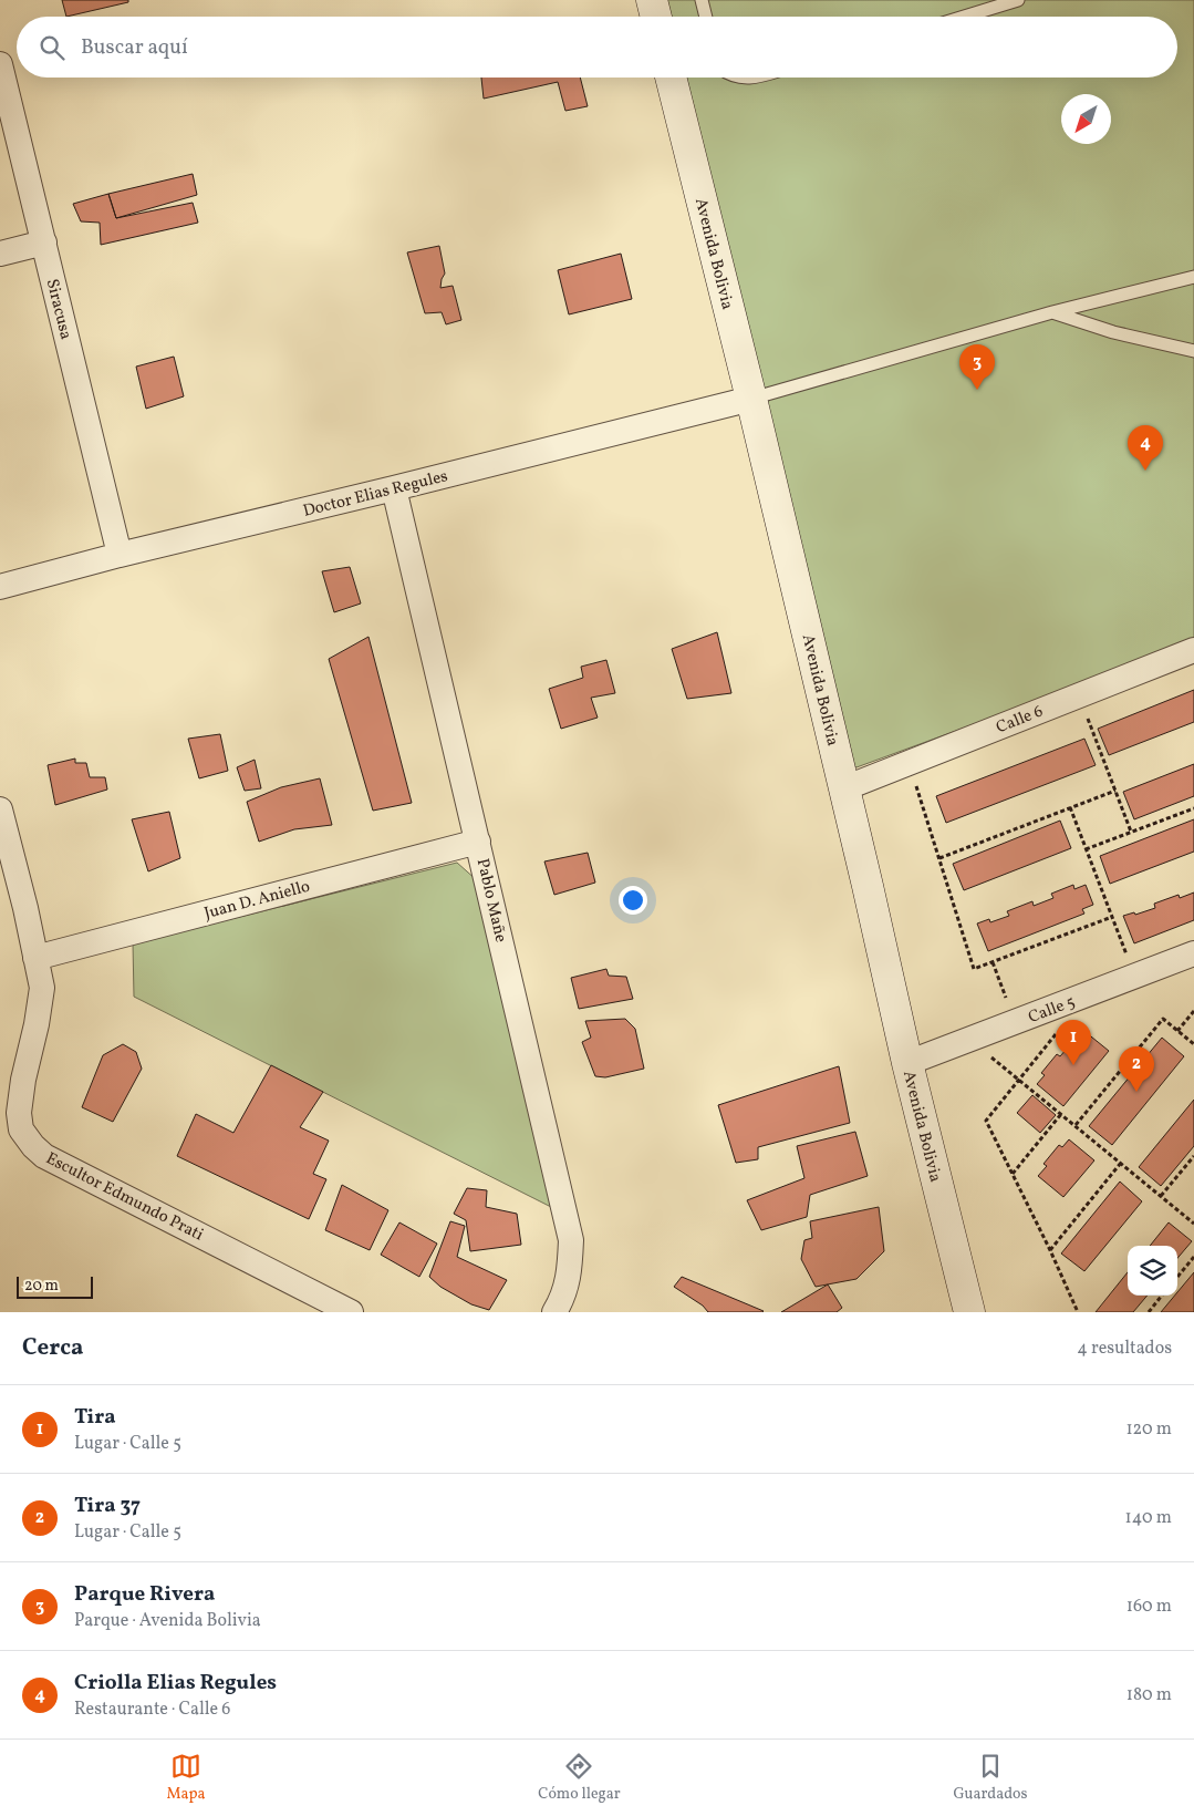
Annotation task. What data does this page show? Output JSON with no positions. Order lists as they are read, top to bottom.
{
  "streets": {
    "street": [
      "Avenida Bolivia",
      "Siracusa",
      "Doctor Elias Regules",
      "Calle 6",
      "Juan D. Aniello",
      "Pablo Mañe",
      "Calle 5",
      "Escultor Edmundo Prati"
    ]
  },
  "crossings": [
    ["Avenida Bolivia", "Doctor Elias Regules"],
    ["Avenida Bolivia", "Calle 6"],
    ["Avenida Bolivia", "Calle 5"],
    ["Siracusa", "Doctor Elias Regules"],
    ["Doctor Elias Regules", "Pablo Mañe"],
    ["Juan D. Aniello", "Pablo Mañe"],
    ["Juan D. Aniello", "Escultor Edmundo Prati"]
  ],
  "scale_bar": "20 m",
  "north": "bottom left",
  "page": {
    "search": "Buscar aquí",
    "pins": [
      "3",
      "4",
      "1",
      "2"
    ],
    "scale": "20 m",
    "heading": ["Cerca", "4 resultados"],
    "list": [
      {
        "mark": "1",
        "name": "Tira",
        "note": "Lugar · Calle 5",
        "value": "120 m"
      },
      {
        "mark": "2",
        "name": "Tira 37",
        "note": "Lugar · Calle 5",
        "value": "140 m"
      },
      {
        "mark": "3",
        "name": "Parque Rivera",
        "note": "Parque · Avenida Bolivia",
        "value": "160 m"
      },
      {
        "mark": "4",
        "name": "Criolla Elias Regules",
        "note": "Restaurante · Calle 6",
        "value": "180 m"
      }
    ],
    "nav": ["Mapa", "Cómo llegar", "Guardados"]
  }
}
